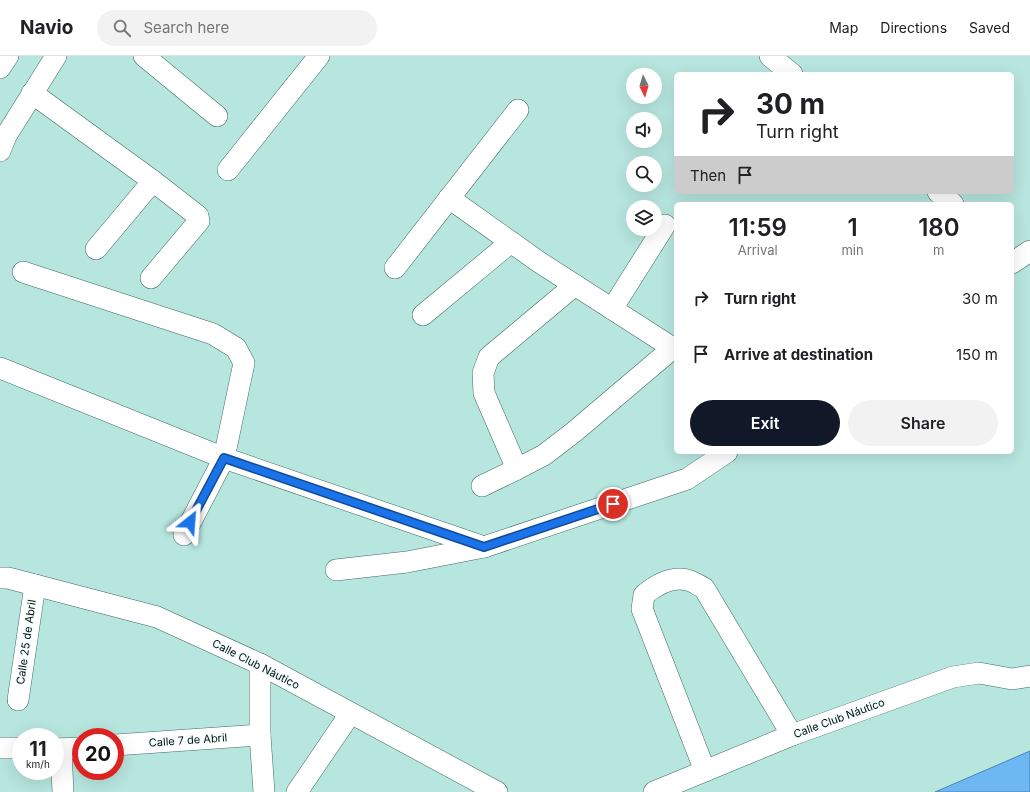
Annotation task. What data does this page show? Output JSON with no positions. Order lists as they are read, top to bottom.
{
  "streets": {
    "street": ["Calle 25 de Abril", "Calle Club Náutico", "Calle 7 de Abril"]
  },
  "crossings": [
    ["Calle 25 de Abril", "Calle Club Náutico"]
  ],
  "north": "bottom",
  "page": {
    "header": "Navio",
    "search": "Search here",
    "nav": ["Map", "Directions", "Saved"],
    "turn": ["30 m", "Turn right"],
    "then": "Then",
    "eta": [
      "11:59",
      "Arrival",
      "1",
      "min",
      "180",
      "m"
    ],
    "list": [
      {
        "name": "Turn right",
        "value": "30 m"
      },
      {
        "name": "Arrive at destination",
        "value": "150 m"
      }
    ],
    "buttons": ["Exit", "Share"],
    "speed": "11 km/h",
    "limit": "20"
  }
}
